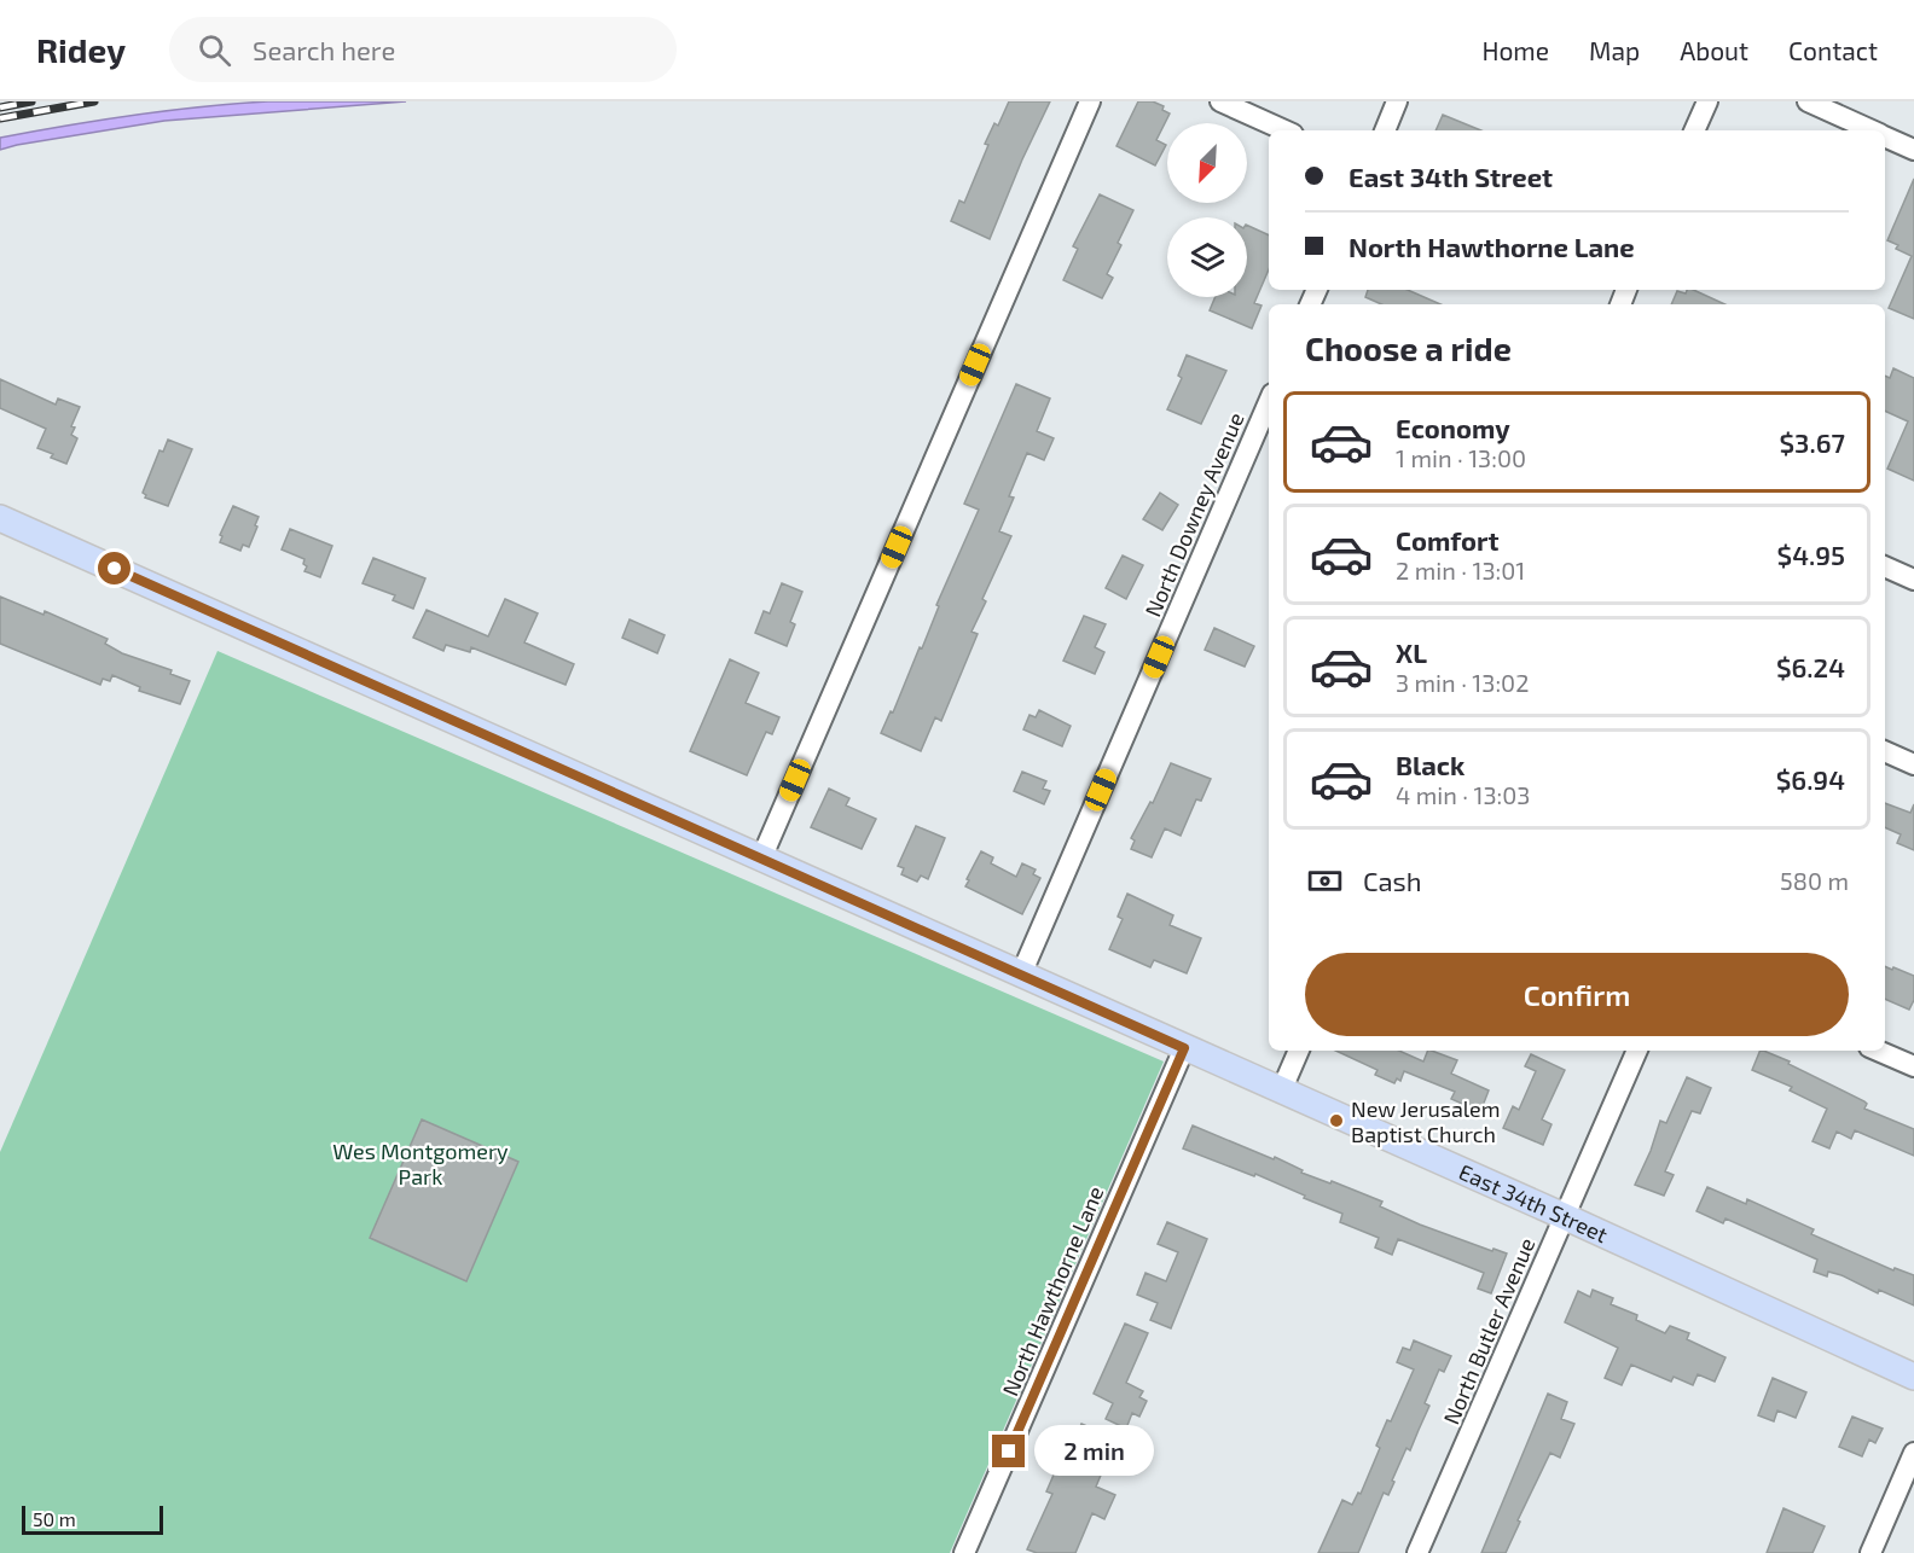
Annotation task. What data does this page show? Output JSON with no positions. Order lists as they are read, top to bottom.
{
  "streets": {
    "main road": ["East 34th Street"],
    "street": ["North Downey Avenue", "North Hawthorne Lane", "North Butler Avenue"]
  },
  "crossings": [
    ["North Downey Avenue", "East 34th Street"],
    ["East 34th Street", "North Hawthorne Lane"],
    ["East 34th Street", "North Butler Avenue"]
  ],
  "parks": ["Wes Montgomery Park"],
  "places": ["New Jerusalem Baptist Church"],
  "scale_bar": "50 m",
  "north": "bottom left",
  "page": {
    "header": "Ridey",
    "search": "Search here",
    "nav": [
      "Home",
      "Map",
      "About",
      "Contact"
    ],
    "banner": ["East 34th Street", "North Hawthorne Lane"],
    "heading": "Choose a ride",
    "list": [
      {
        "name": "Economy",
        "note": "1 min · 13:00",
        "value": "$3.67"
      },
      {
        "name": "Comfort",
        "note": "2 min · 13:01",
        "value": "$4.95"
      },
      {
        "name": "XL",
        "note": "3 min · 13:02",
        "value": "$6.24"
      },
      {
        "name": "Black",
        "note": "4 min · 13:03",
        "value": "$6.94"
      }
    ],
    "pay": ["Cash", "580 m"],
    "buttons": "Confirm",
    "bubble": "2 min",
    "scale": "50 m"
  }
}
